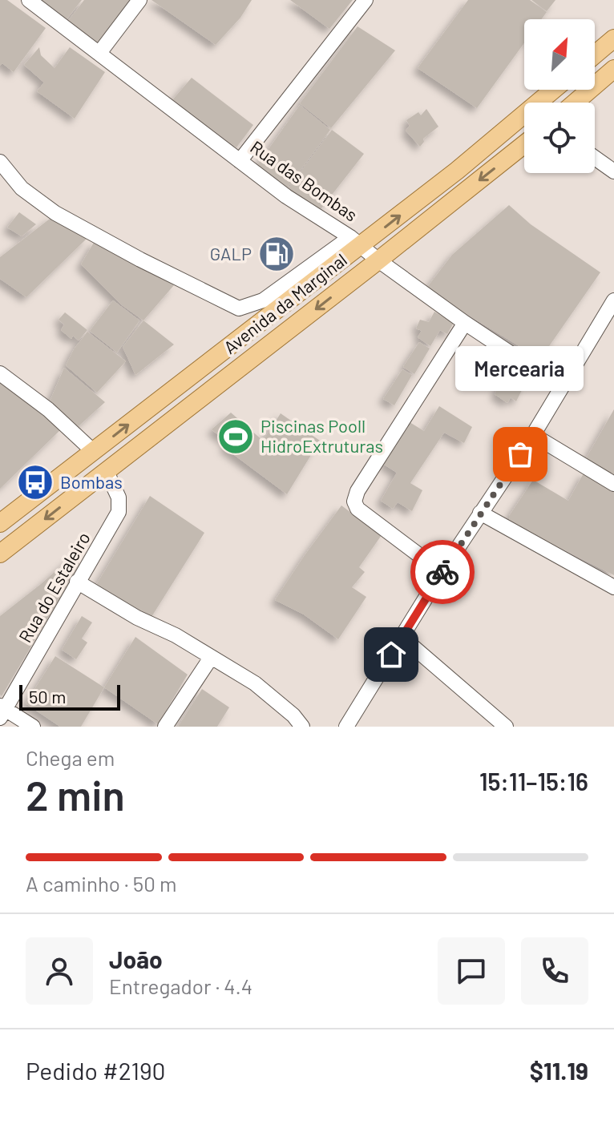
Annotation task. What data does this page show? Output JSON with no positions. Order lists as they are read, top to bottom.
{
  "streets": {
    "main road": ["Avenida da Marginal"],
    "street": ["Rua das Bombas", "Rua do Estaleiro"]
  },
  "crossings": [
    ["Rua das Bombas", "Avenida da Marginal"],
    ["Avenida da Marginal", "Rua do Estaleiro"]
  ],
  "places": {
    "fuel station": ["GALP"],
    "sports": ["Piscinas Pooll HidroExtruturas"],
    "other": ["Mercearia"],
    "bus stop": ["Bombas"]
  },
  "scale_bar": "50 m",
  "north": "top right",
  "page": {
    "bubble": "Mercearia",
    "scale": "50 m",
    "heading": ["2 min", "Chega em", "15:11–15:16"],
    "panel": [
      "João",
      "Entregador · 4.4",
      "Pedido #2190",
      "$11.19"
    ],
    "bar": "A caminho · 50 m"
  }
}
